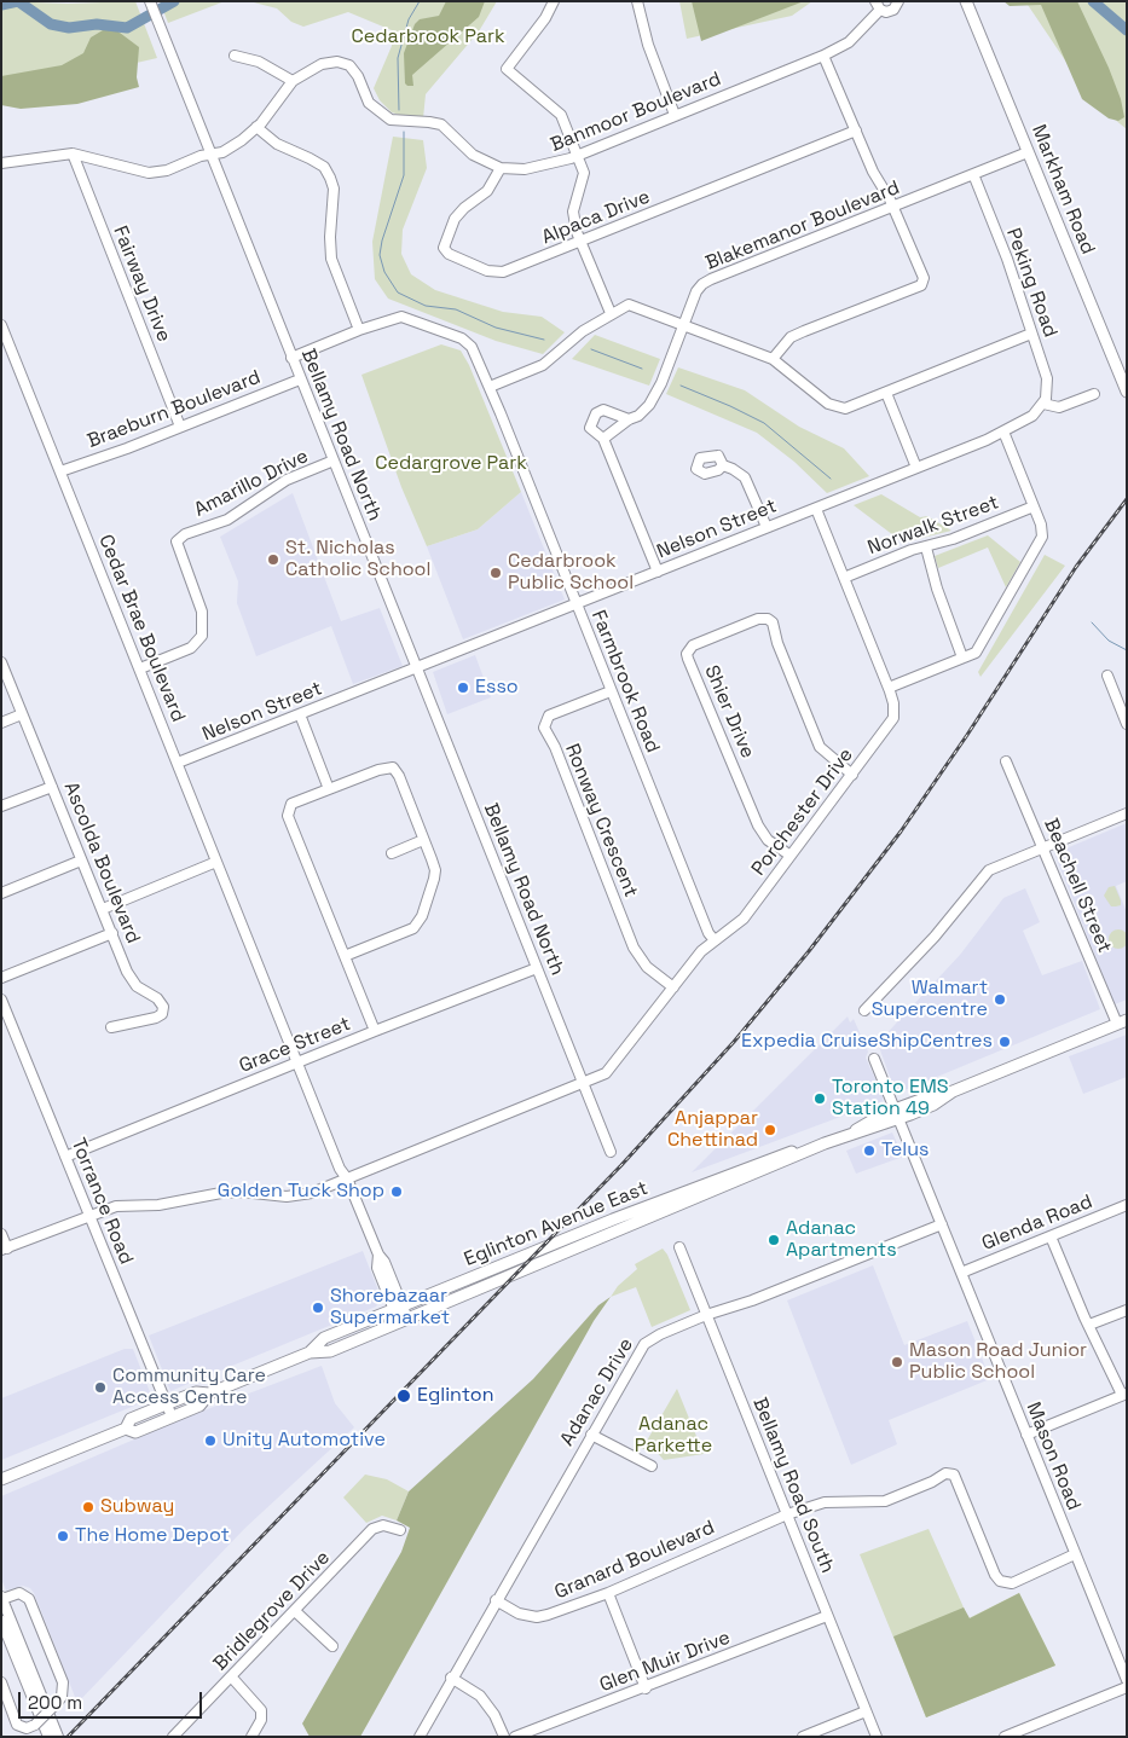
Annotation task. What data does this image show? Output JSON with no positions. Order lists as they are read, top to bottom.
{
  "streets": {
    "main road": ["Markham Road", "Eglinton Avenue East"],
    "street": [
      "Banmoor Boulevard",
      "Alpaca Drive",
      "Blakemanor Boulevard",
      "Peking Road",
      "Fairway Drive",
      "Braeburn Boulevard",
      "Bellamy Road North",
      "Amarillo Drive",
      "Norwalk Street",
      "Nelson Street",
      "Cedar Brae Boulevard",
      "Farmbrook Road",
      "Shier Drive",
      "Porchester Drive",
      "Ronway Crescent",
      "Ascolda Boulevard",
      "Beachell Street",
      "Grace Street",
      "Torrance Road",
      "Glenda Road",
      "Adanac Drive",
      "Mason Road",
      "Bellamy Road South",
      "Granard Boulevard",
      "Bridlegrove Drive",
      "Glen Muir Drive"
    ]
  },
  "crossings": [
    ["Banmoor Boulevard", "Alpaca Drive"],
    ["Banmoor Boulevard", "Bellamy Road North"],
    ["Markham Road", "Blakemanor Boulevard"],
    ["Blakemanor Boulevard", "Peking Road"],
    ["Peking Road", "Nelson Street"],
    ["Fairway Drive", "Braeburn Boulevard"],
    ["Braeburn Boulevard", "Bellamy Road North"],
    ["Braeburn Boulevard", "Cedar Brae Boulevard"],
    ["Bellamy Road North", "Amarillo Drive"],
    ["Bellamy Road North", "Nelson Street"],
    ["Bellamy Road North", "Farmbrook Road"],
    ["Bellamy Road North", "Porchester Drive"],
    ["Bellamy Road North", "Grace Street"],
    ["Amarillo Drive", "Cedar Brae Boulevard"],
    ["Norwalk Street", "Porchester Drive"],
    ["Nelson Street", "Cedar Brae Boulevard"],
    ["Nelson Street", "Farmbrook Road"],
    ["Nelson Street", "Porchester Drive"],
    ["Cedar Brae Boulevard", "Grace Street"],
    ["Farmbrook Road", "Porchester Drive"],
    ["Farmbrook Road", "Ronway Crescent"],
    ["Shier Drive", "Porchester Drive"],
    ["Porchester Drive", "Ronway Crescent"],
    ["Beachell Street", "Eglinton Avenue East"],
    ["Grace Street", "Torrance Road"],
    ["Torrance Road", "Eglinton Avenue East"],
    ["Glenda Road", "Mason Road"],
    ["Eglinton Avenue East", "Mason Road"],
    ["Adanac Drive", "Mason Road"],
    ["Adanac Drive", "Bellamy Road South"],
    ["Adanac Drive", "Granard Boulevard"],
    ["Mason Road", "Granard Boulevard"],
    ["Bellamy Road South", "Granard Boulevard"],
    ["Bellamy Road South", "Glen Muir Drive"]
  ],
  "parks": ["Cedarbrook Park", "Cedargrove Park", "Adanac Parkette"],
  "places": [
    "St. Nicholas Catholic School",
    "Cedarbrook Public School",
    "Esso",
    "Walmart Supercentre",
    "Expedia CruiseShipCentres",
    "Toronto EMS Station 49",
    "Anjappar Chettinad",
    "Telus",
    "Golden Tuck Shop",
    "Adanac Apartments",
    "Shorebazaar Supermarket",
    "Mason Road Junior Public School",
    "Community Care Access Centre",
    "Eglinton",
    "Unity Automotive",
    "Subway",
    "The Home Depot"
  ],
  "scale_bar": "200 m"
}
